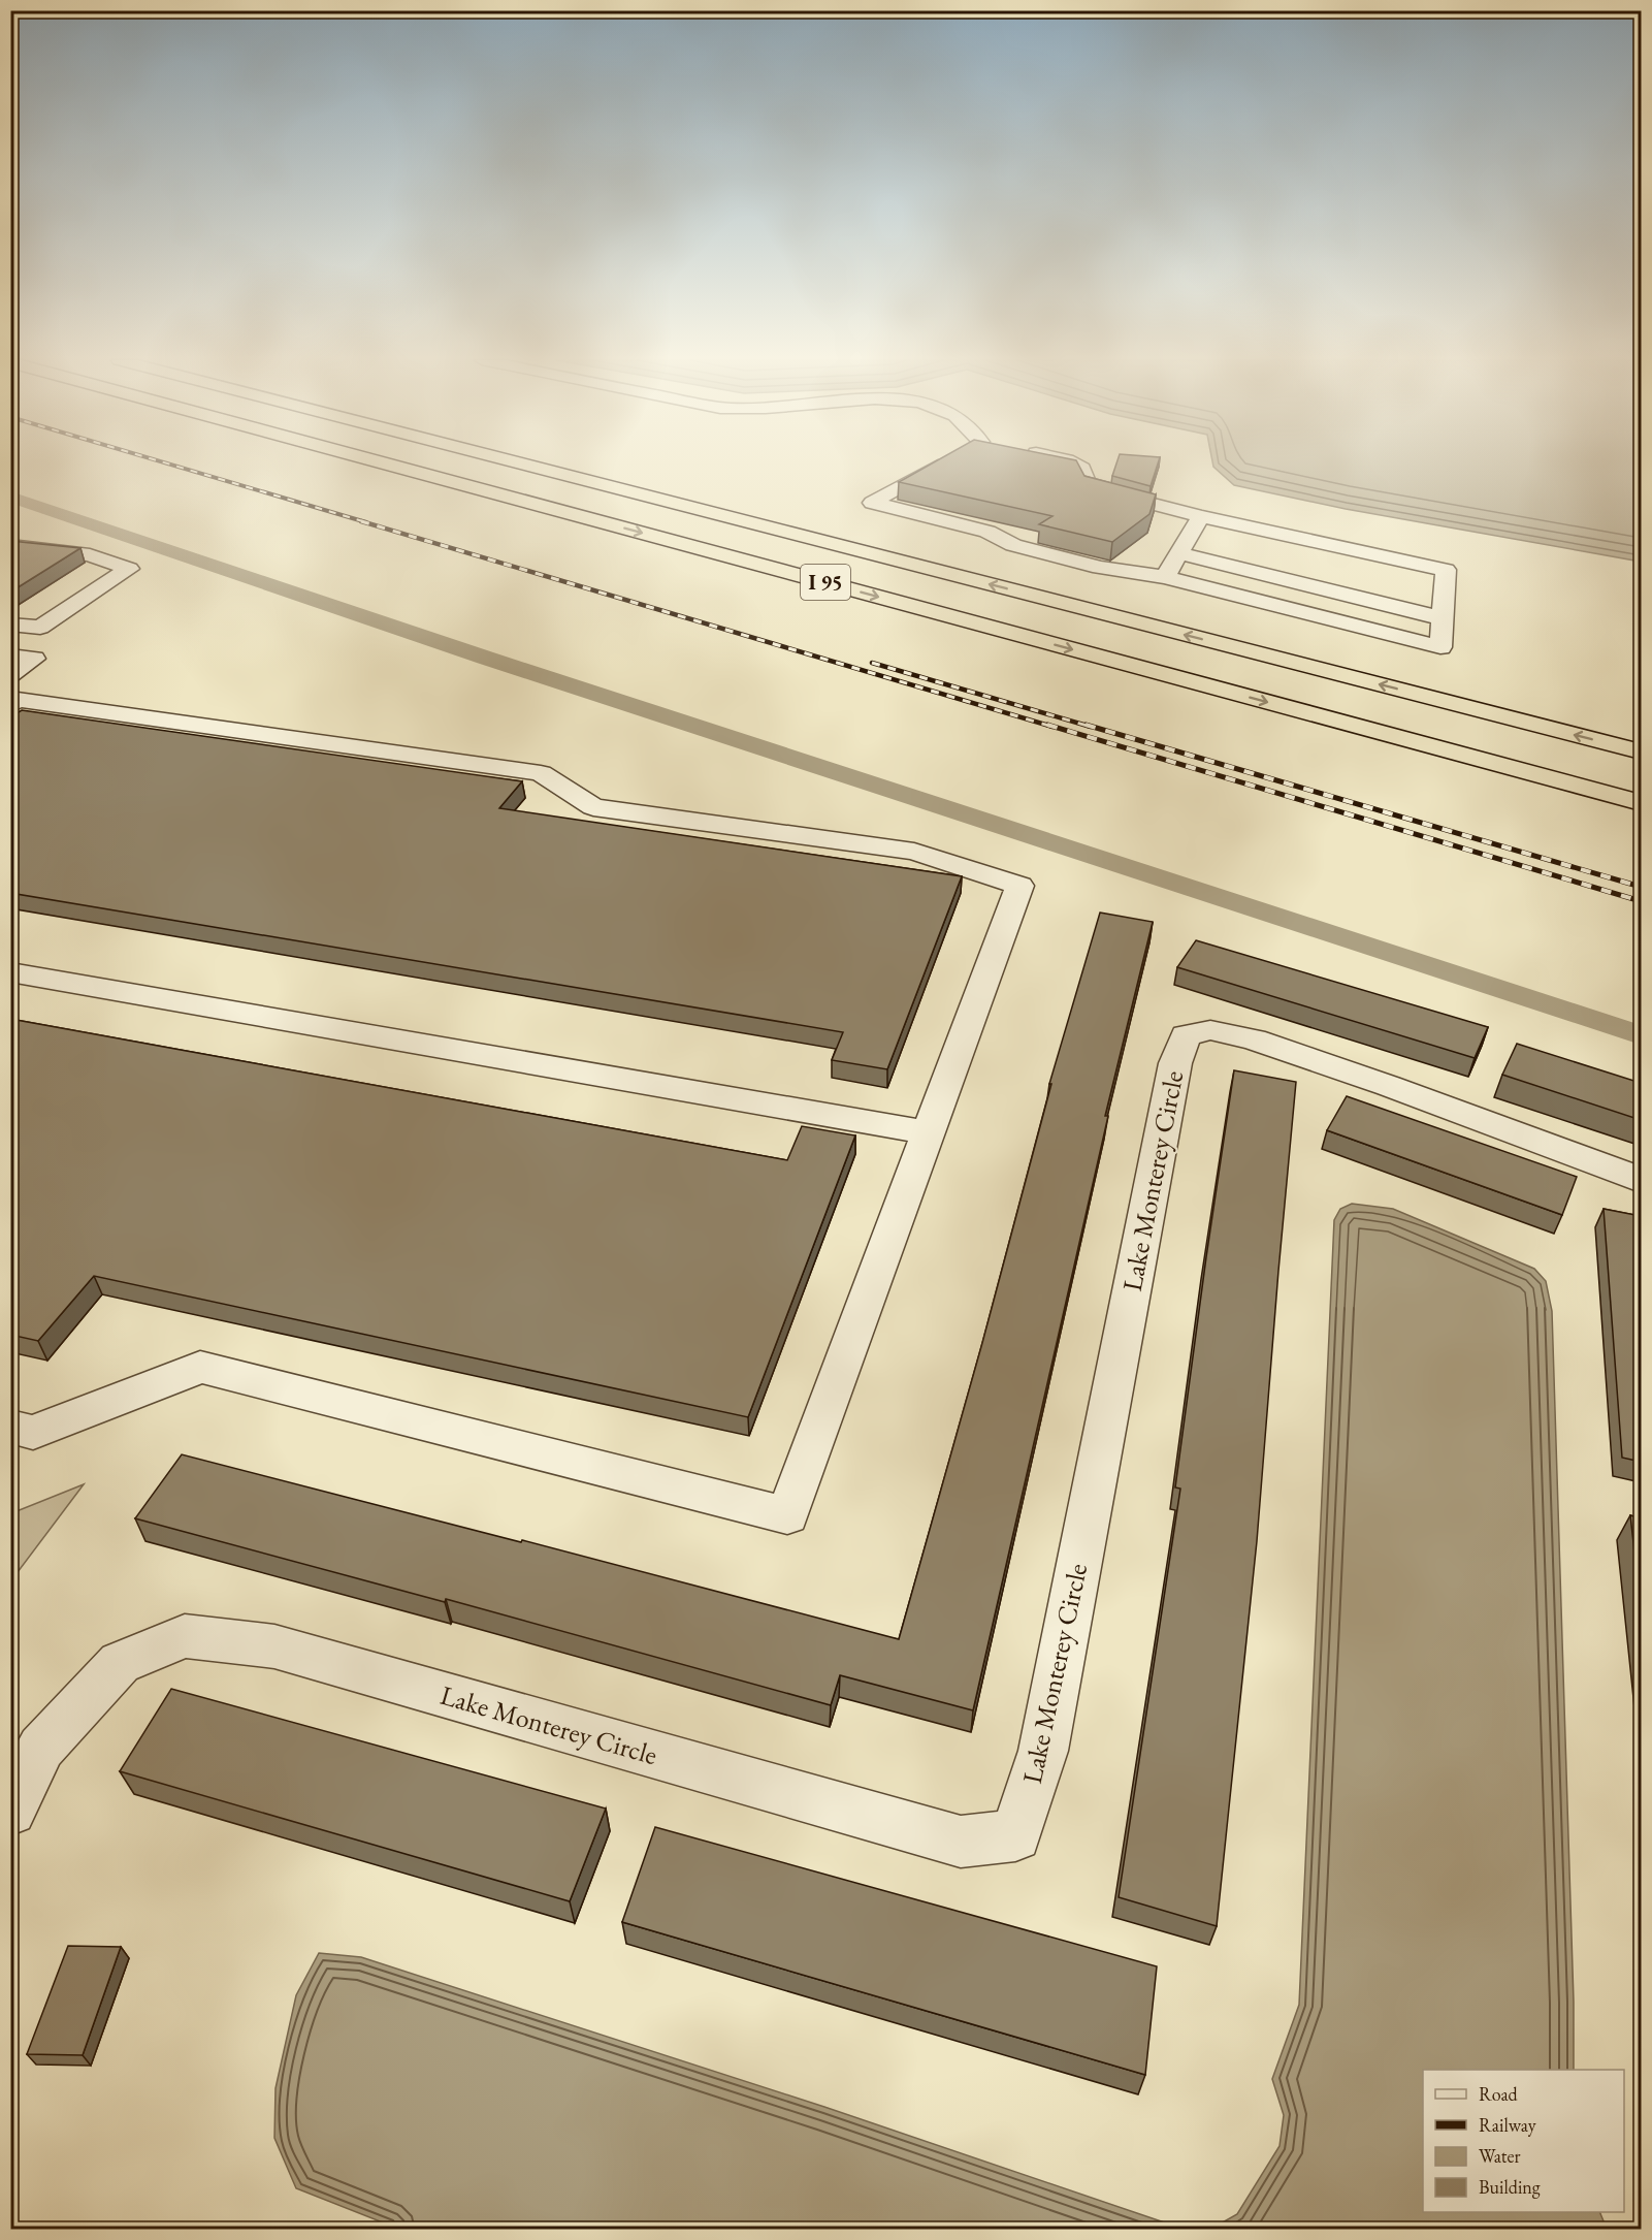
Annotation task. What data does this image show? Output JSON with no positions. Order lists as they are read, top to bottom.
{
  "streets": {
    "highway": ["I 95"],
    "street": ["Lake Monterey Circle"]
  },
  "legend": [
    "Road",
    "Railway",
    "Water",
    "Building"
  ]
}
